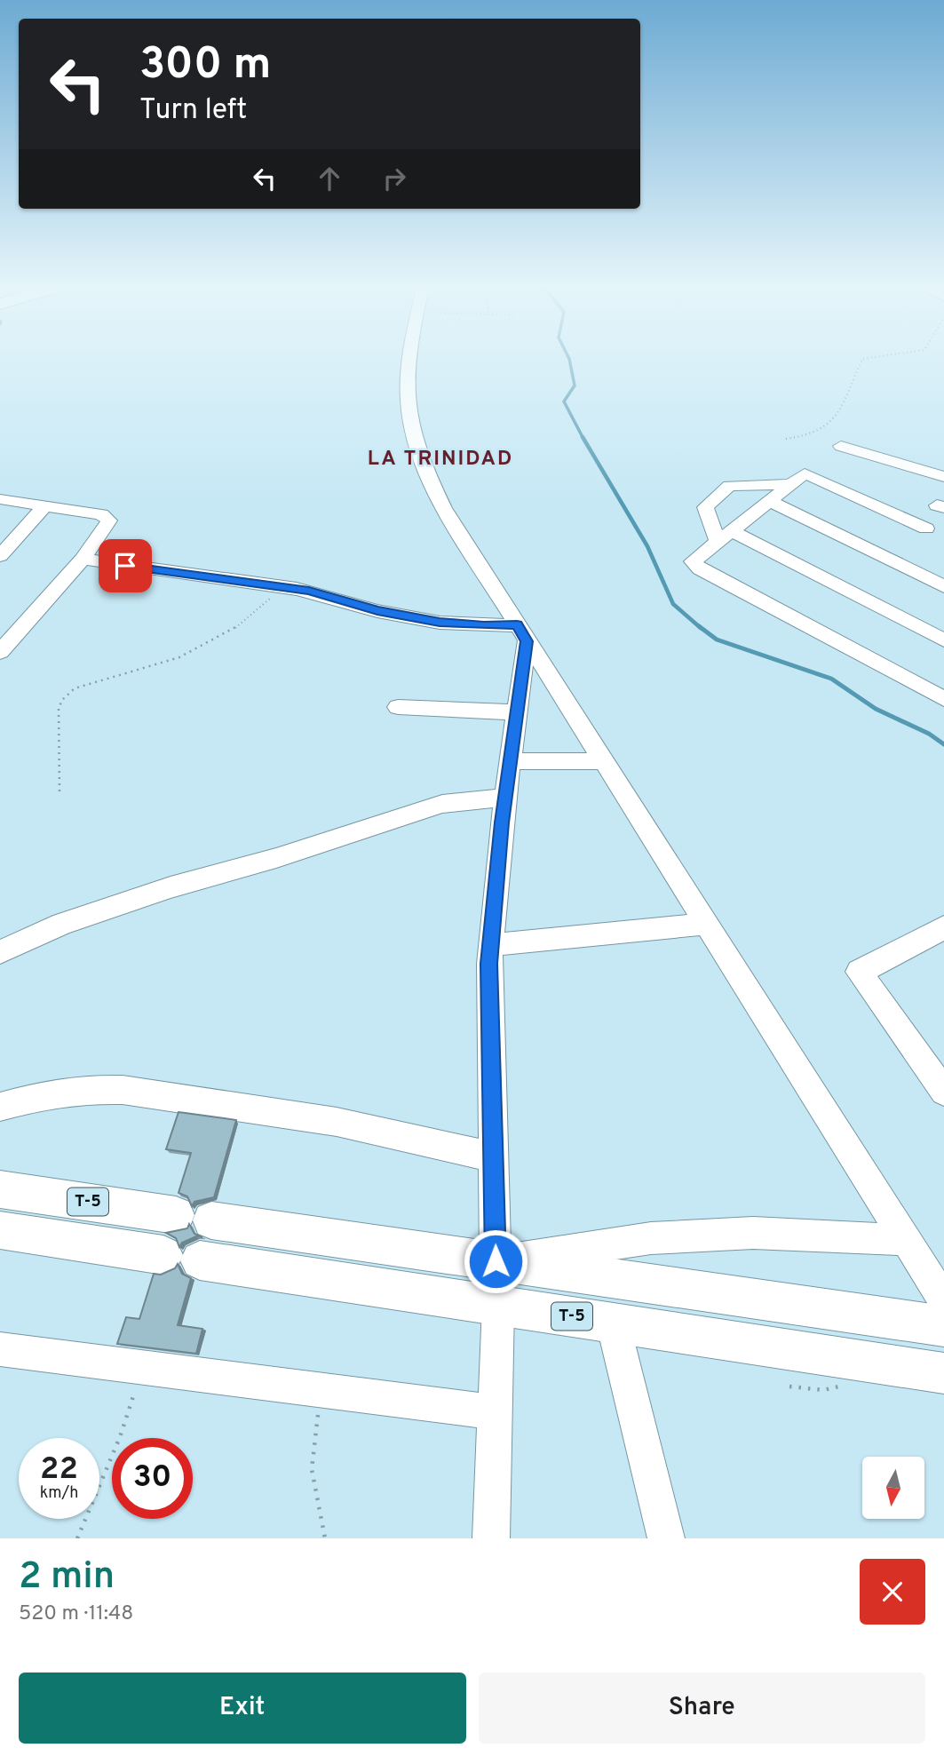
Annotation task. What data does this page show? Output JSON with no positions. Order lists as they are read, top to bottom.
{
  "streets": {
    "main road": ["T-5"]
  },
  "districts": ["LA TRINIDAD"],
  "north": "bottom",
  "page": {
    "turn": ["300 m", "Turn left"],
    "speed": "22 km/h",
    "limit": "30",
    "heading": ["2 min", "520 m · 11:48"],
    "buttons": ["Exit", "Share"]
  }
}
